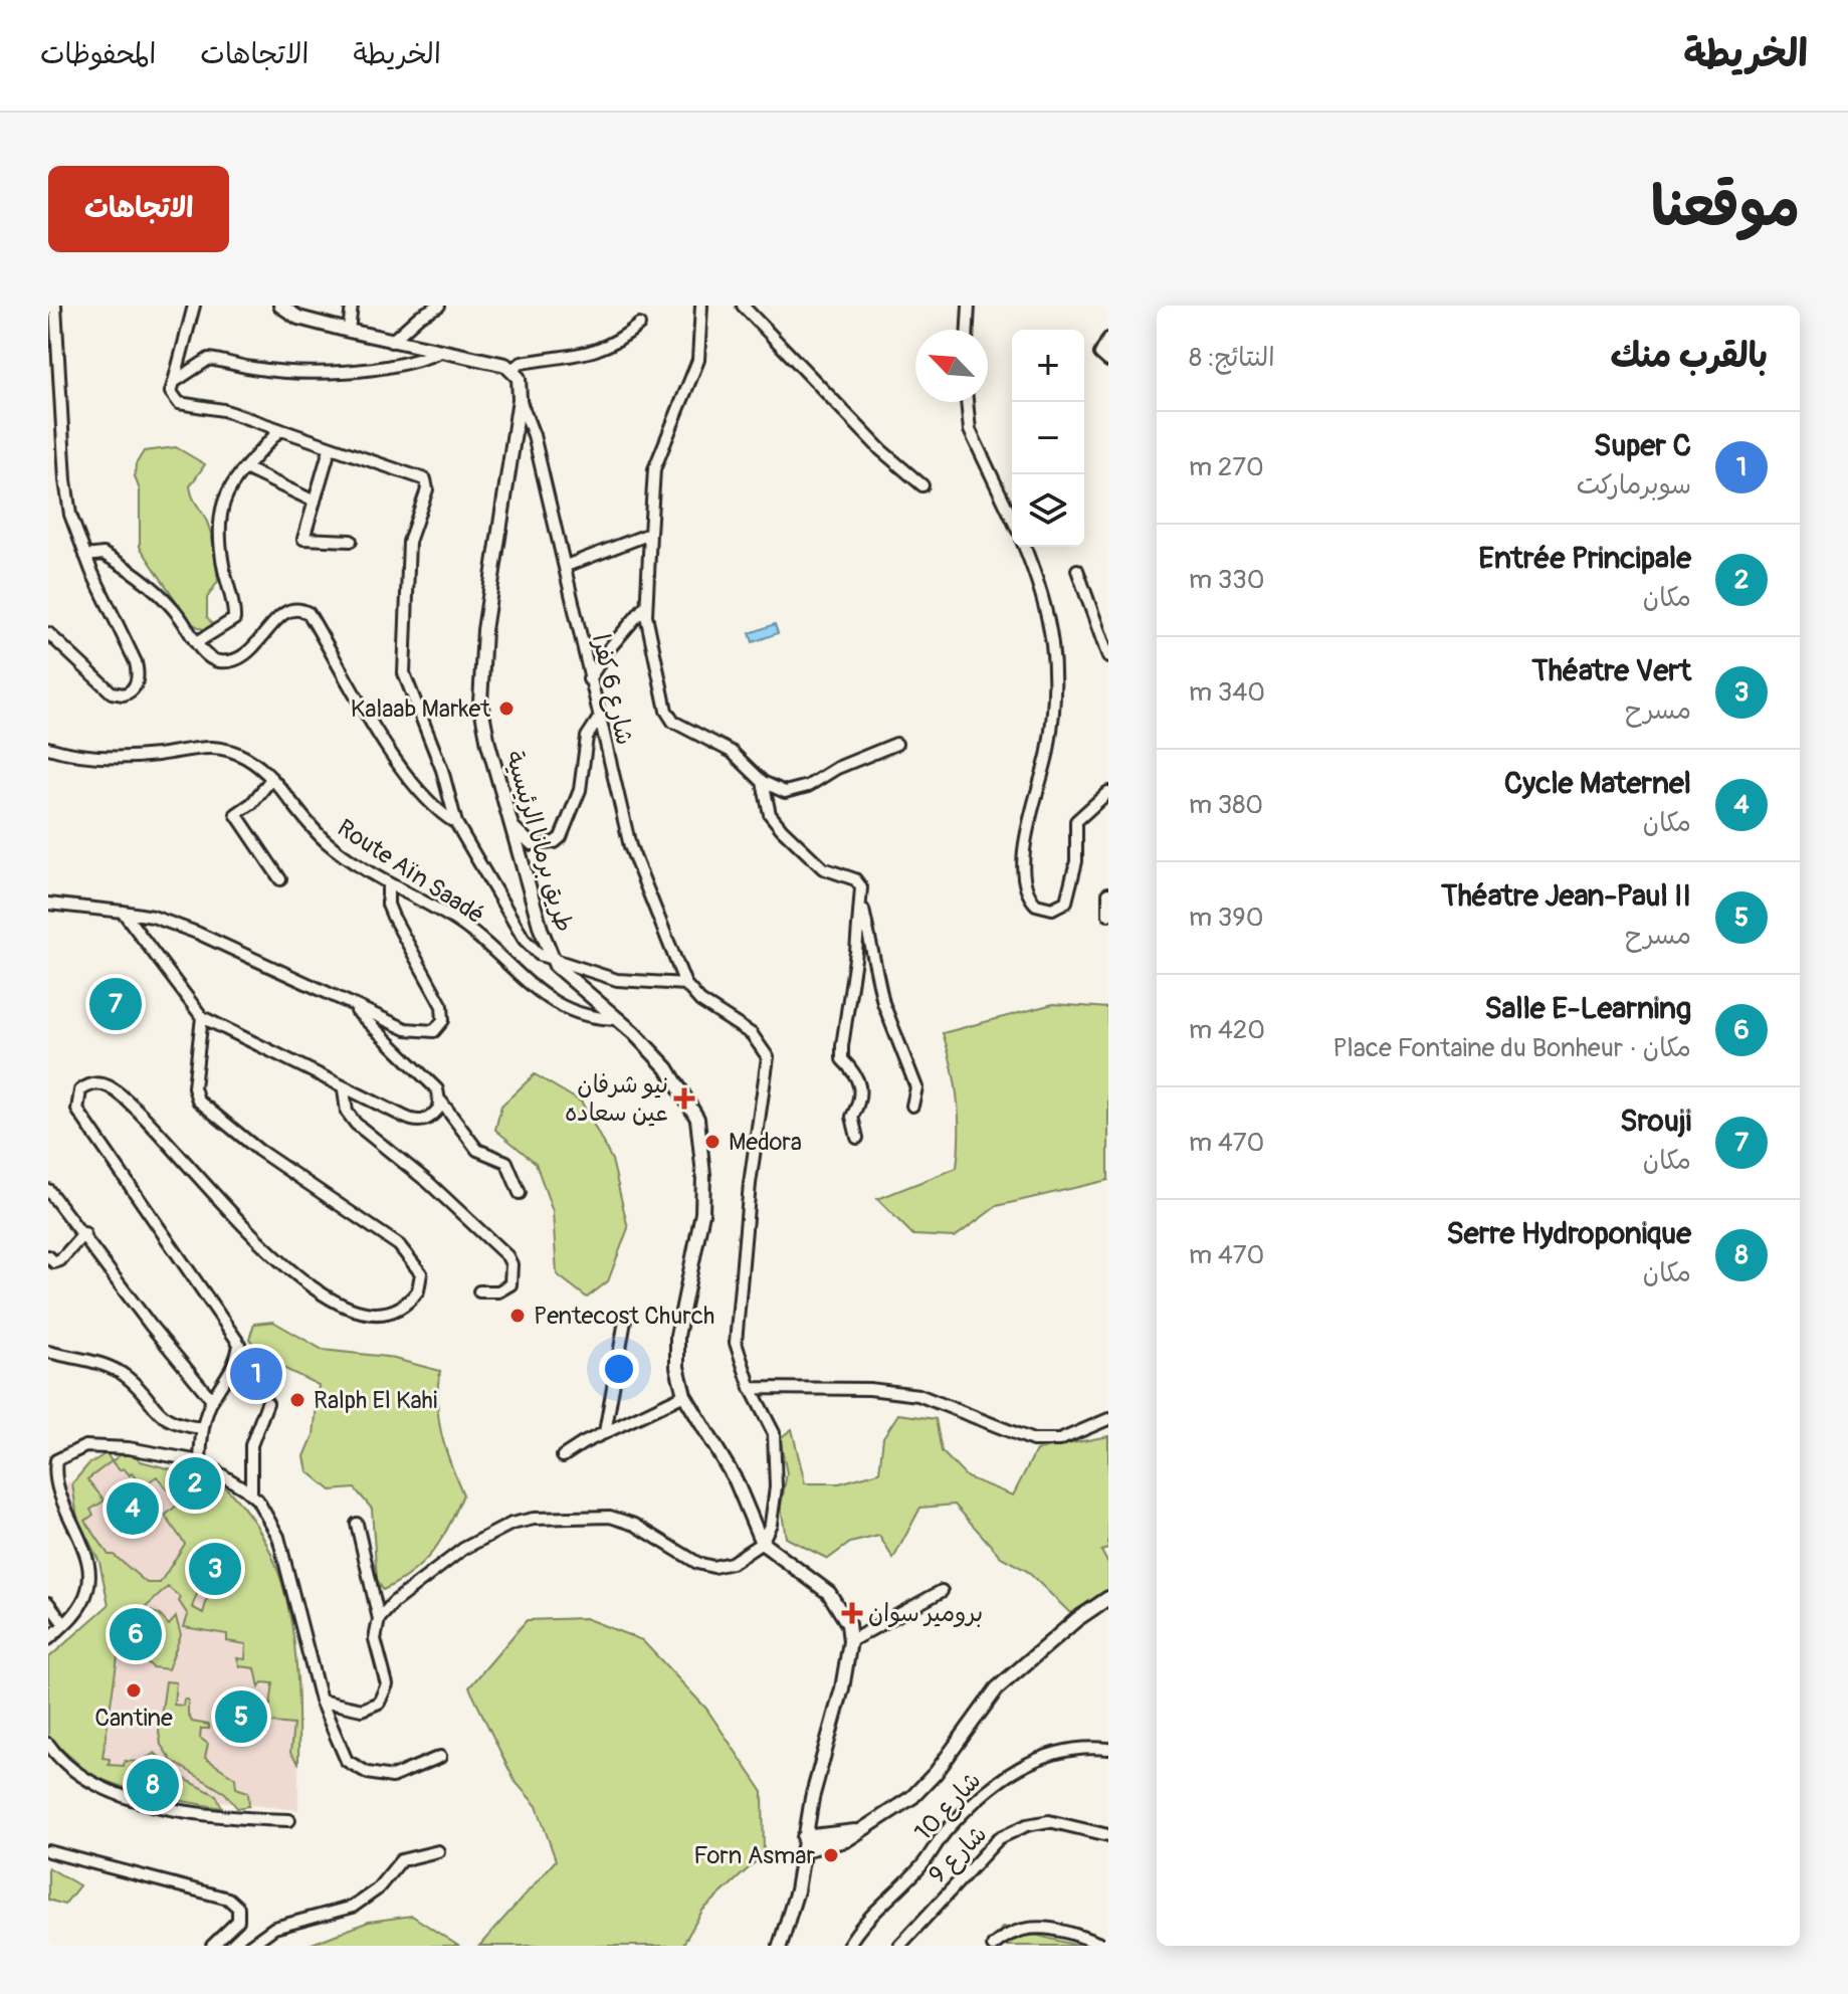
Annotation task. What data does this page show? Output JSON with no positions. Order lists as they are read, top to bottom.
{
  "streets": {
    "main road": ["طريق برمانا الرئيسية"],
    "street": [
      "شارع 6 كفرا",
      "Route Aïn Saadé",
      "شارع 10",
      "شارع 9"
    ]
  },
  "crossings": [
    ["شارع 6 كفرا", "طريق برمانا الرئيسية"],
    ["طريق برمانا الرئيسية", "Route Aïn Saadé"]
  ],
  "places": {
    "other": [
      "Kalaab Market",
      "Medora",
      "Pentecost Church",
      "Ralph El Kahi",
      "Cantine",
      "Forn Asmar"
    ],
    "health": ["نيو شرفان عين سعاده", "برومير سوان"]
  },
  "north": "top left",
  "page": {
    "header": "الخريطة",
    "nav": ["الخريطة", "الاتجاهات", "المحفوظات"],
    "title": "موقعنا",
    "buttons": "الاتجاهات",
    "heading": ["بالقرب منك", "النتائج: 8"],
    "map_buttons": ["+", "−"],
    "list": [
      {
        "mark": "1",
        "name": "Super C",
        "note": "سوبرماركت",
        "value": "270 m"
      },
      {
        "mark": "2",
        "name": "Entrée Principale",
        "note": "مكان",
        "value": "330 m"
      },
      {
        "mark": "3",
        "name": "Théatre Vert",
        "note": "مسرح",
        "value": "340 m"
      },
      {
        "mark": "4",
        "name": "Cycle Maternel",
        "note": "مكان",
        "value": "380 m"
      },
      {
        "mark": "5",
        "name": "Théatre Jean-Paul II",
        "note": "مسرح",
        "value": "390 m"
      },
      {
        "mark": "6",
        "name": "Salle E-Learning",
        "note": "مكان · Place Fontaine du Bonheur",
        "value": "420 m"
      },
      {
        "mark": "7",
        "name": "Srouji",
        "note": "مكان",
        "value": "470 m"
      },
      {
        "mark": "8",
        "name": "Serre Hydroponique",
        "note": "مكان",
        "value": "470 m"
      }
    ],
    "pins": [
      "7",
      "1",
      "2",
      "4",
      "3",
      "6",
      "5",
      "8"
    ]
  }
}
